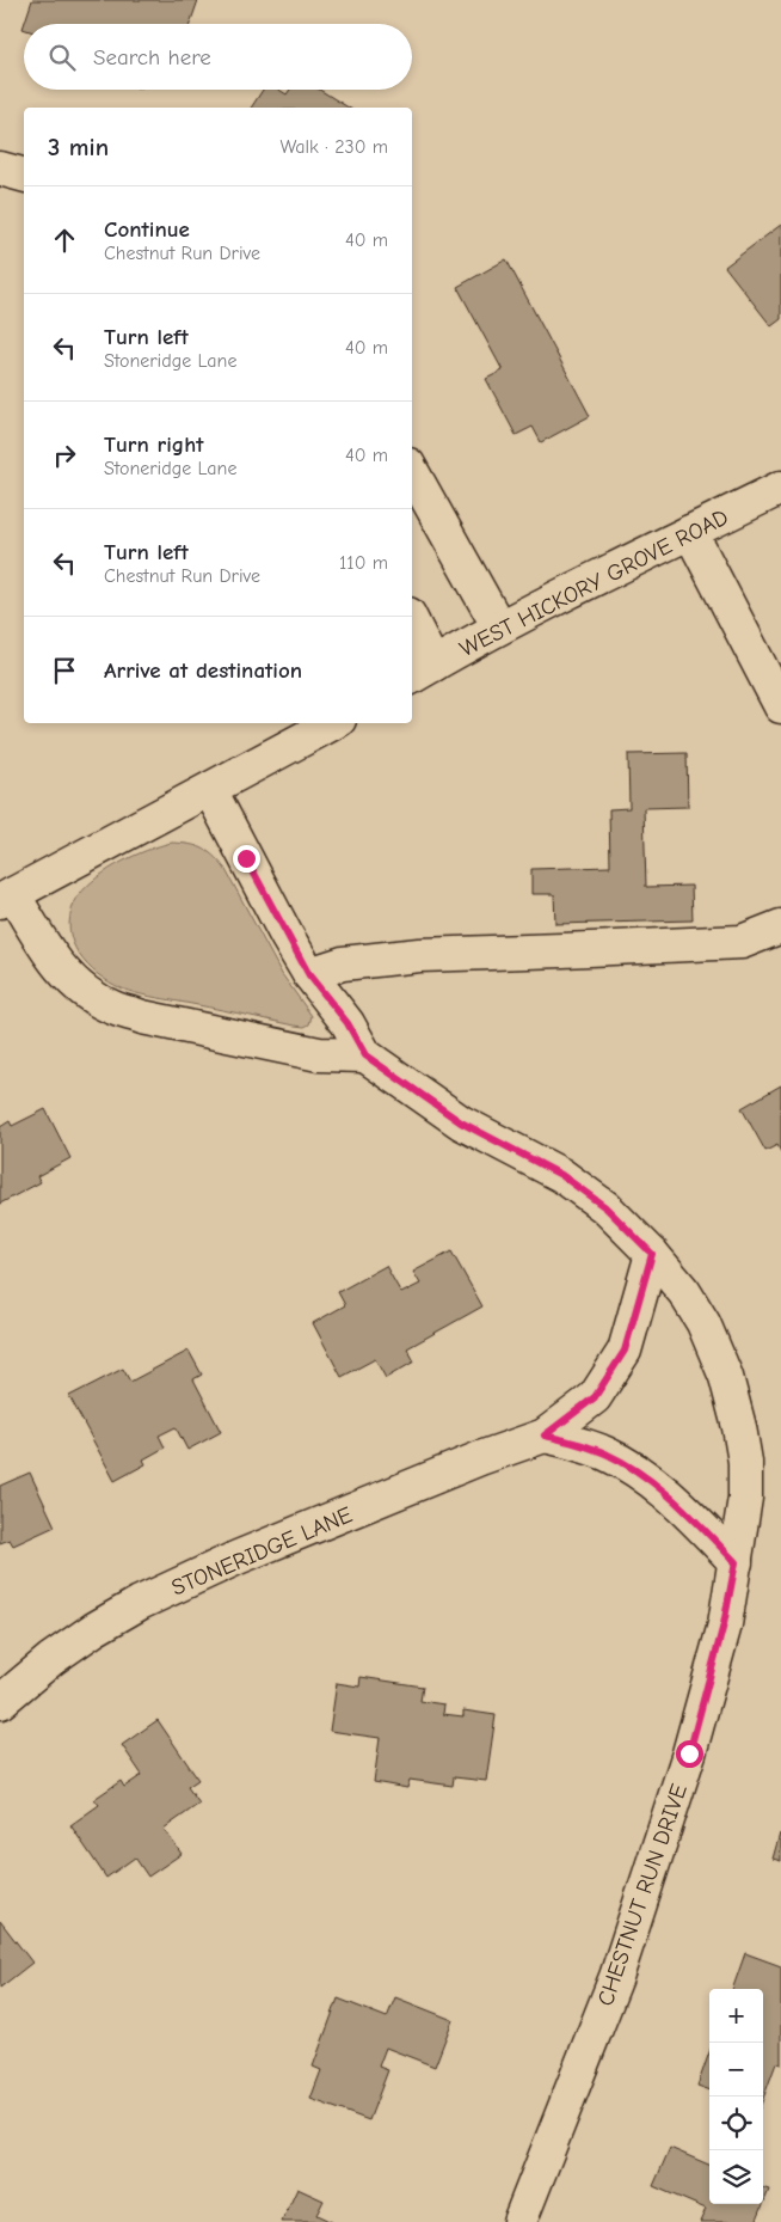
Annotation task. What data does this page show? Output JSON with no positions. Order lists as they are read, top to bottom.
{
  "streets": {
    "street": ["WEST HICKORY GROVE ROAD", "STONERIDGE LANE", "CHESTNUT RUN DRIVE"]
  },
  "crossings": [
    ["STONERIDGE LANE", "CHESTNUT RUN DRIVE"]
  ],
  "page": {
    "search": "Search here",
    "heading": ["3 min", "Walk · 230 m"],
    "list": [
      ["Continue", "Chestnut Run Drive", "40 m"],
      ["Turn left", "Stoneridge Lane", "40 m"],
      ["Turn right", "Stoneridge Lane", "40 m"],
      ["Turn left", "Chestnut Run Drive", "110 m"],
      "Arrive at destination"
    ],
    "map_buttons": ["+", "−"]
  }
}
